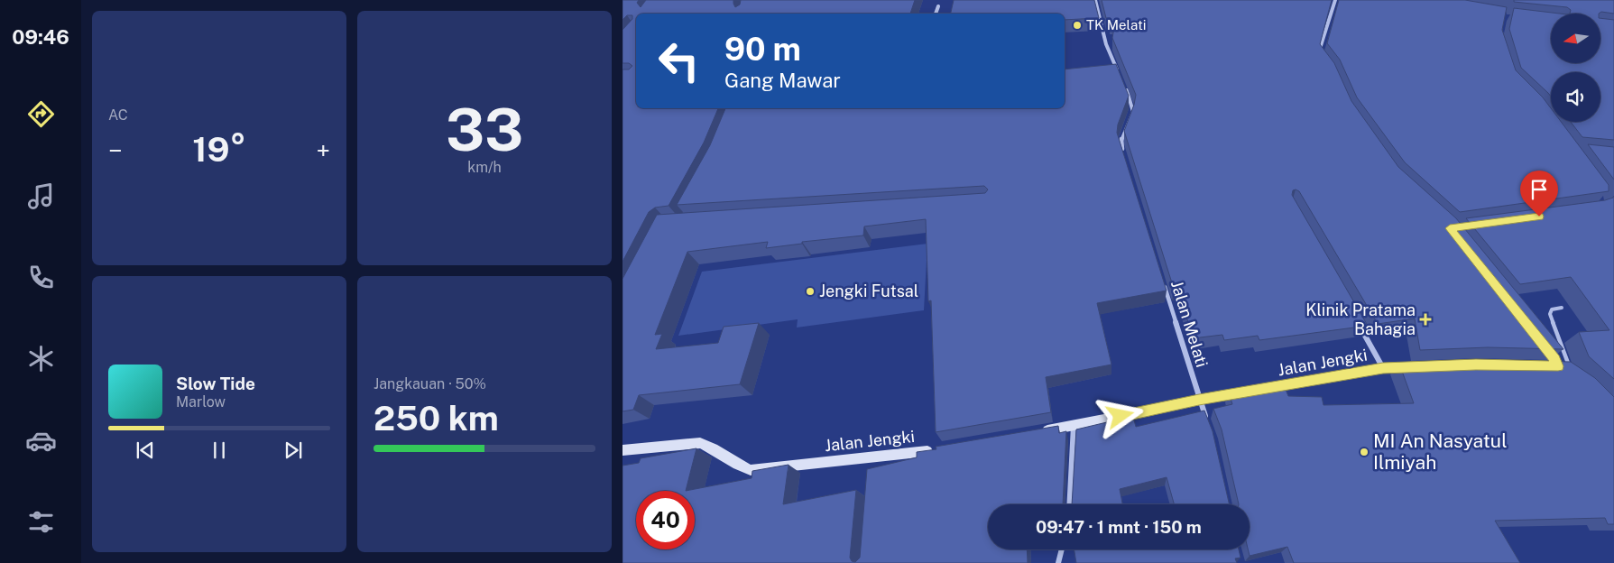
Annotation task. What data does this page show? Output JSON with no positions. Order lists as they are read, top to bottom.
{
  "streets": {
    "street": ["Jalan Melati", "Jalan Jengki"]
  },
  "crossings": [
    ["Jalan Melati", "Jalan Jengki"]
  ],
  "places": {
    "other": ["TK Melati", "Jengki Futsal", "MI An Nasyatul Ilmiyah"],
    "health": ["Klinik Pratama Bahagia"]
  },
  "north": "left",
  "page": {
    "tabs": "09:46",
    "tile": [
      "AC",
      ["33", "km/h"],
      ["Jangkauan · 50%", "250 km"]
    ],
    "turn": ["90 m", "Gang Mawar"],
    "heat": ["−", "19°", "+"],
    "song": ["Slow Tide", "Marlow"],
    "limit": "40",
    "trip": "09:47 · 1 mnt · 150 m"
  }
}
